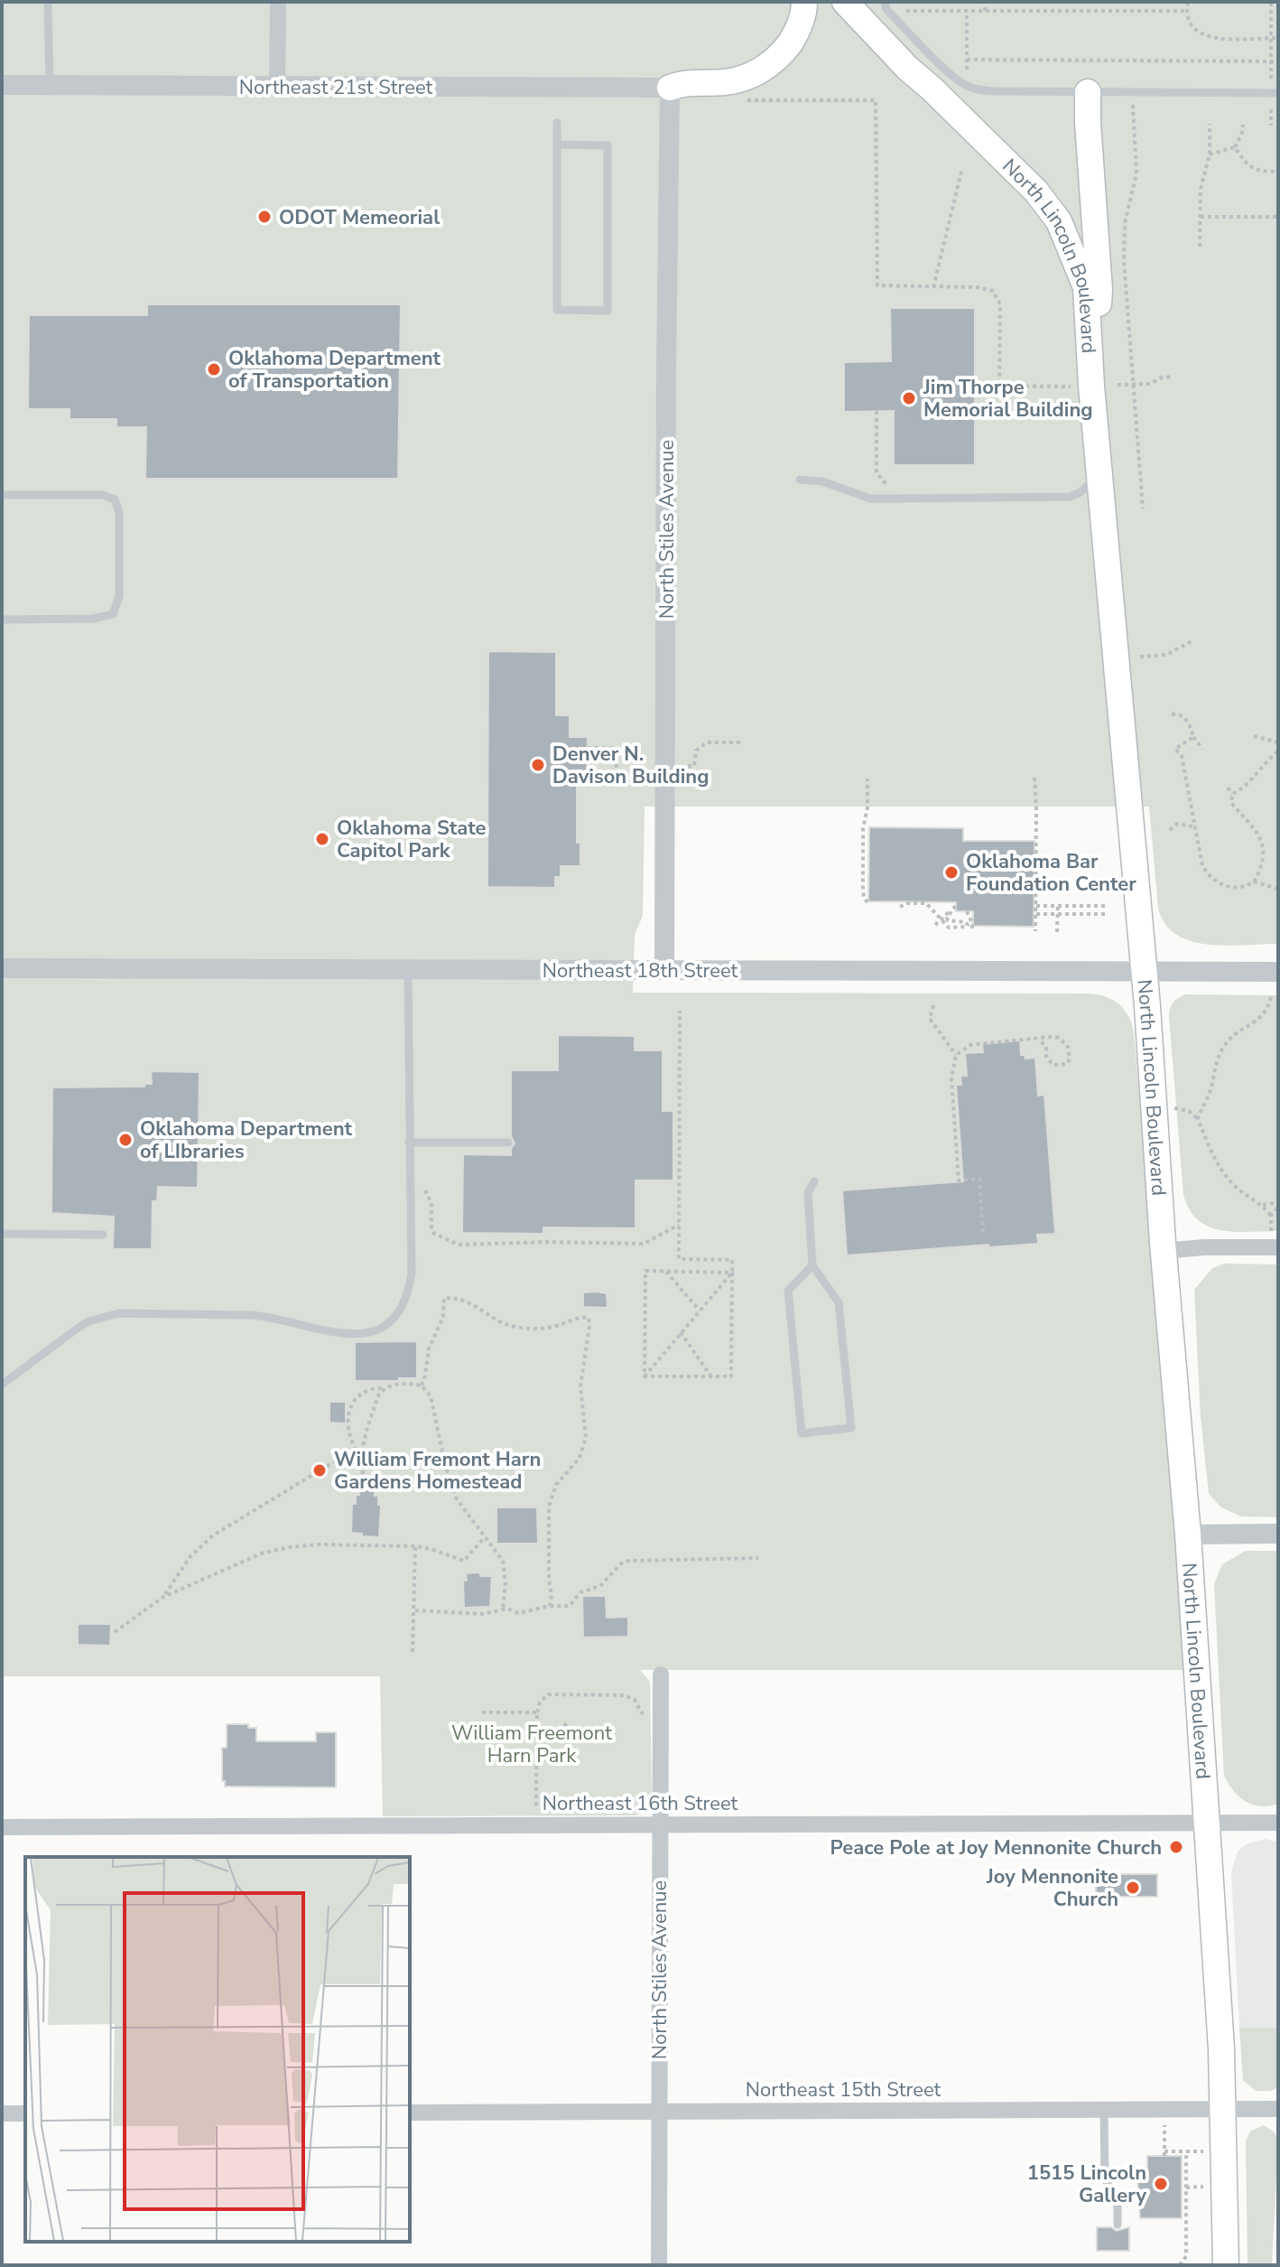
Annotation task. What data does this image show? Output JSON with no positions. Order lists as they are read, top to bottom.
{
  "streets": {
    "main road": ["North Lincoln Boulevard"],
    "street": [
      "Northeast 21st Street",
      "North Stiles Avenue",
      "Northeast 18th Street",
      "Northeast 16th Street",
      "Northeast 15th Street"
    ]
  },
  "crossings": [
    ["Northeast 21st Street", "North Stiles Avenue"],
    ["North Lincoln Boulevard", "Northeast 18th Street"],
    ["North Lincoln Boulevard", "Northeast 16th Street"],
    ["North Lincoln Boulevard", "Northeast 15th Street"],
    ["North Stiles Avenue", "Northeast 18th Street"],
    ["North Stiles Avenue", "Northeast 16th Street"],
    ["North Stiles Avenue", "Northeast 15th Street"]
  ],
  "parks": ["William Freemont Harn Park"],
  "places": [
    "ODOT Memeorial",
    "Oklahoma Department of Transportation",
    "Jim Thorpe Memorial Building",
    "Denver N. Davison Building",
    "Oklahoma State Capitol Park",
    "Oklahoma Bar Foundation Center",
    "Oklahoma Department of LIbraries",
    "William Fremont Harn Gardens Homestead",
    "Peace Pole at Joy Mennonite Church",
    "Joy Mennonite Church",
    "1515 Lincoln Gallery"
  ]
}
